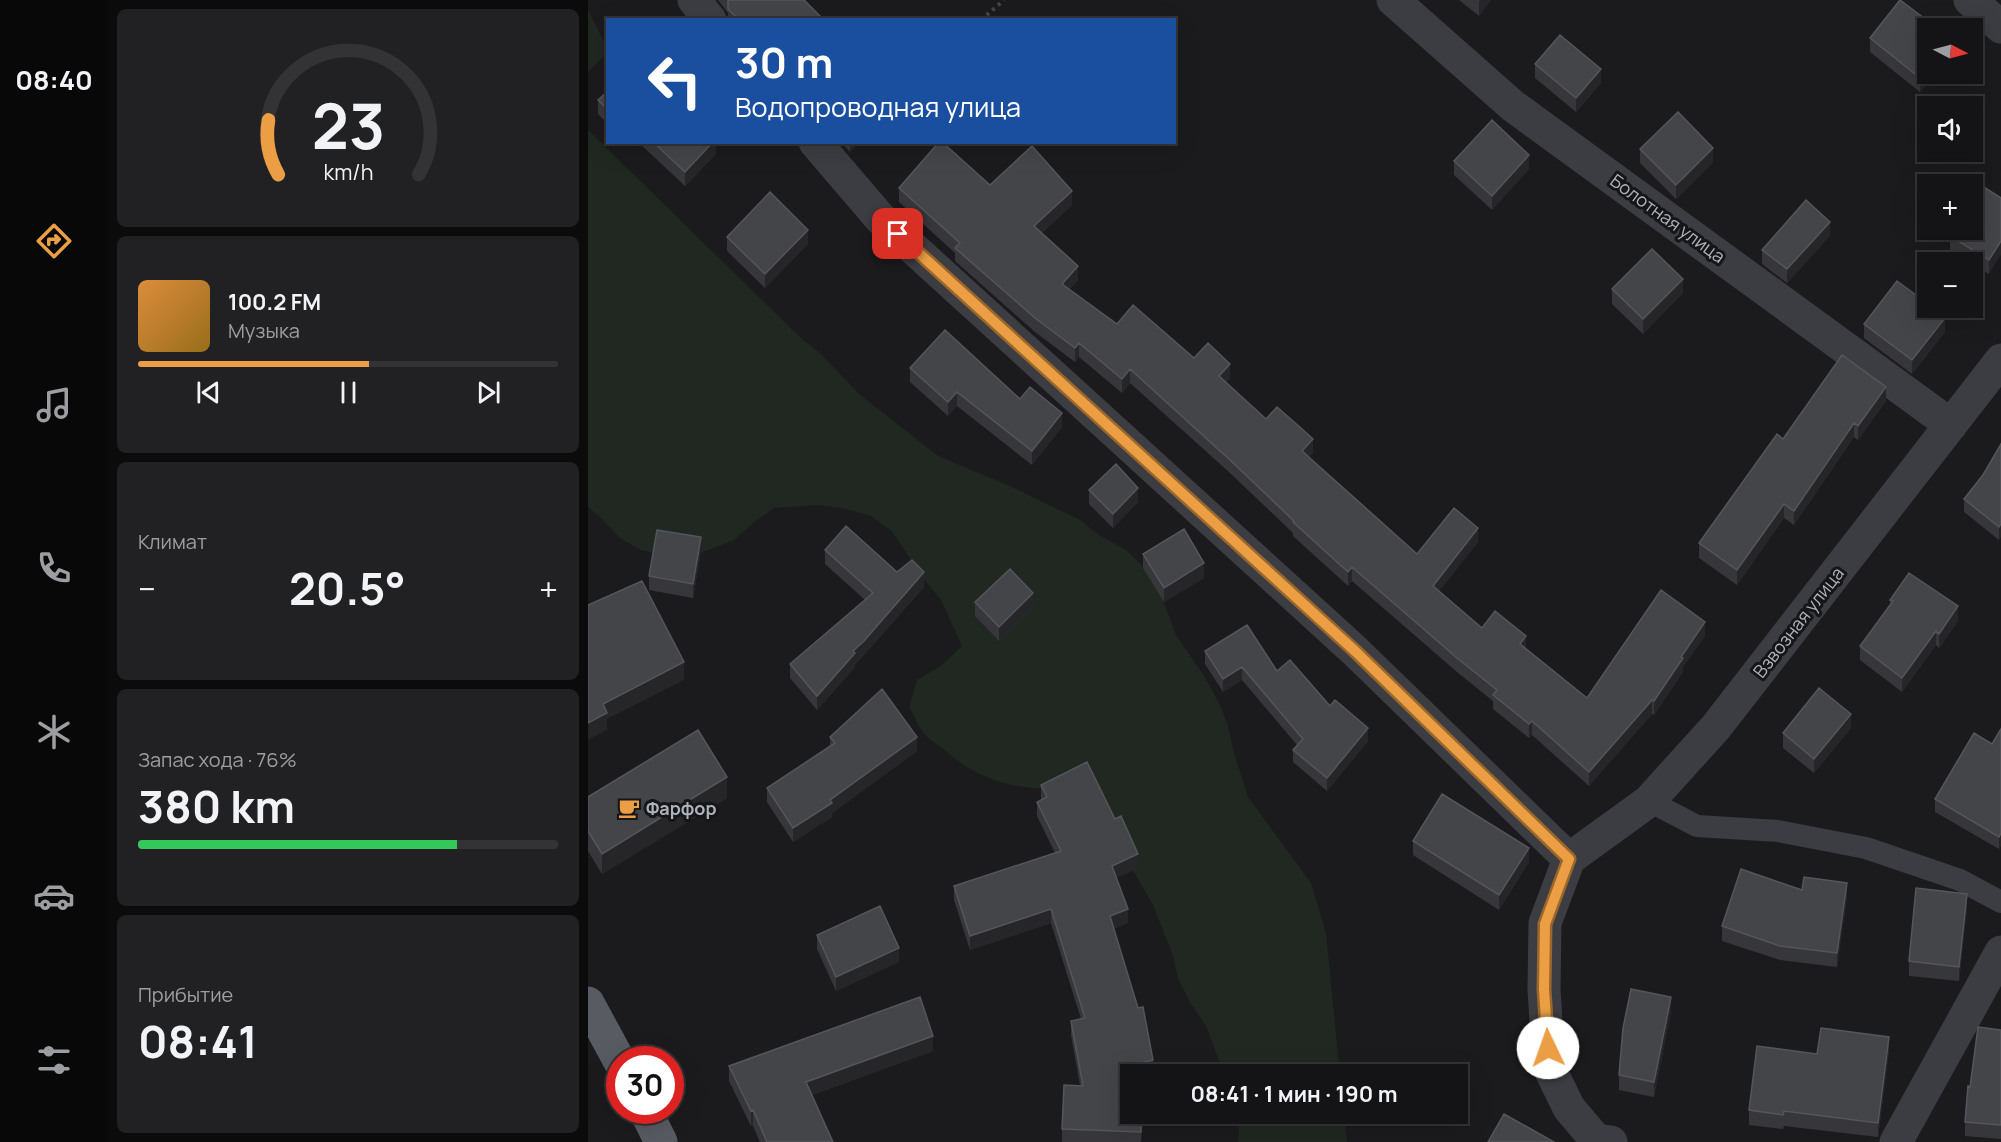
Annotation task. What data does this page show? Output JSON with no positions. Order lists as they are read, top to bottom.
{
  "streets": {
    "street": ["Болотная улица", "Взвозная улица"]
  },
  "crossings": [
    ["Болотная улица", "Взвозная улица"]
  ],
  "places": {
    "cafe": ["Фарфор"]
  },
  "north": "right",
  "page": {
    "tabs": "08:40",
    "map_buttons": ["+", "−"],
    "turn": ["30 m", "Водопроводная улица"],
    "song": ["100.2 FM", "Музыка"],
    "tile": [
      "Климат",
      ["Запас хода · 76%", "380 km"],
      ["Прибытие", "08:41"]
    ],
    "heat": ["−", "20.5°", "+"],
    "limit": "30",
    "trip": "08:41 · 1 мин · 190 m",
    "gauge": ["23", "km/h"]
  }
}
